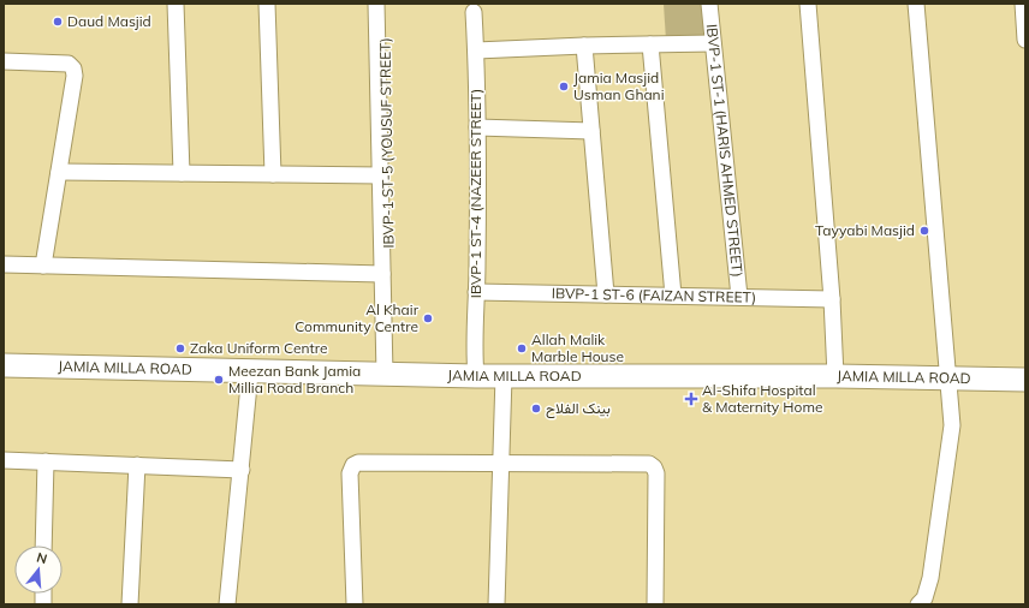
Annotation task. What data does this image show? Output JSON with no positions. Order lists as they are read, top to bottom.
{
  "streets": {
    "main road": ["JAMIA MILLA ROAD"],
    "street": [
      "IBVP-1 ST-5 (YOUSUF STREET)",
      "IBVP-1 ST-1 (HARIS AHMED STREET)",
      "IBVP-1 ST-4 (NAZEER STREET)",
      "IBVP-1 ST-6 (FAIZAN STREET)"
    ]
  },
  "crossings": [
    ["IBVP-1 ST-1 (HARIS AHMED STREET)", "IBVP-1 ST-6 (FAIZAN STREET)"],
    ["IBVP-1 ST-4 (NAZEER STREET)", "IBVP-1 ST-6 (FAIZAN STREET)"],
    ["IBVP-1 ST-4 (NAZEER STREET)", "JAMIA MILLA ROAD"]
  ],
  "places": {
    "other": [
      "Daud Masjid",
      "Jamia Masjid Usman Ghani",
      "Tayyabi Masjid",
      "Al Khair Community Centre",
      "Zaka Uniform Centre",
      "Allah Malik Marble House",
      "Meezan Bank Jamia Millia Road Branch",
      "بینک الفلاح"
    ],
    "health": ["Al-Shifa Hospital & Maternity Home"]
  },
  "north": "top"
}
